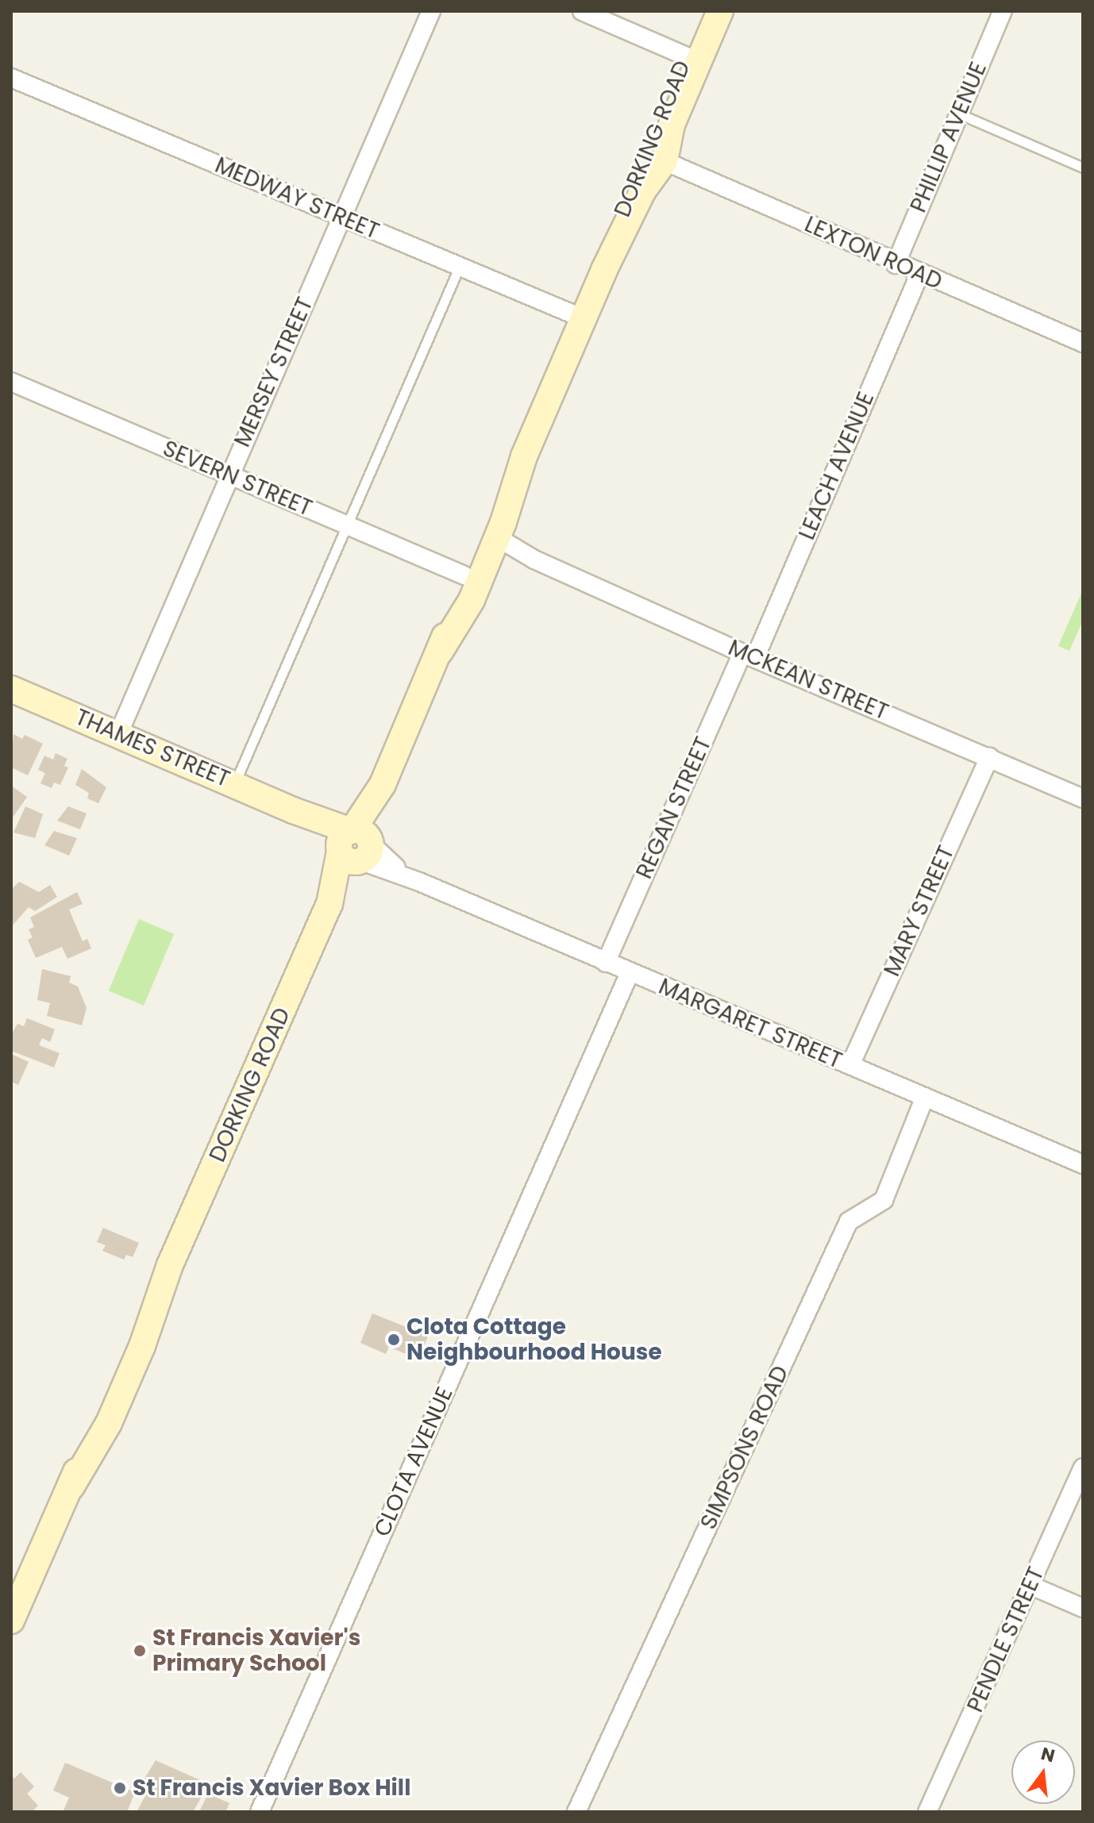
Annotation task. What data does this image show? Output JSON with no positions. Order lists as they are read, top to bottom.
{
  "streets": {
    "main road": ["DORKING ROAD", "THAMES STREET"],
    "street": [
      "PHILLIP AVENUE",
      "MEDWAY STREET",
      "LEXTON ROAD",
      "MERSEY STREET",
      "LEACH AVENUE",
      "SEVERN STREET",
      "MCKEAN STREET",
      "REGAN STREET",
      "MARY STREET",
      "MARGARET STREET",
      "SIMPSONS ROAD",
      "CLOTA AVENUE",
      "PENDLE STREET"
    ]
  },
  "crossings": [
    ["PHILLIP AVENUE", "LEXTON ROAD"],
    ["DORKING ROAD", "MEDWAY STREET"],
    ["DORKING ROAD", "LEXTON ROAD"],
    ["DORKING ROAD", "SEVERN STREET"],
    ["DORKING ROAD", "MCKEAN STREET"],
    ["DORKING ROAD", "THAMES STREET"],
    ["DORKING ROAD", "MARGARET STREET"],
    ["MEDWAY STREET", "MERSEY STREET"],
    ["LEXTON ROAD", "LEACH AVENUE"],
    ["MERSEY STREET", "SEVERN STREET"],
    ["MERSEY STREET", "THAMES STREET"],
    ["LEACH AVENUE", "MCKEAN STREET"],
    ["LEACH AVENUE", "REGAN STREET"],
    ["MCKEAN STREET", "REGAN STREET"],
    ["MCKEAN STREET", "MARY STREET"],
    ["THAMES STREET", "MARGARET STREET"],
    ["REGAN STREET", "MARGARET STREET"],
    ["MARY STREET", "MARGARET STREET"],
    ["MARGARET STREET", "SIMPSONS ROAD"],
    ["MARGARET STREET", "CLOTA AVENUE"]
  ],
  "places": ["Clota Cottage Neighbourhood House", "St Francis Xavier's Primary School", "St Francis Xavier Box Hill"],
  "north": "top"
}
